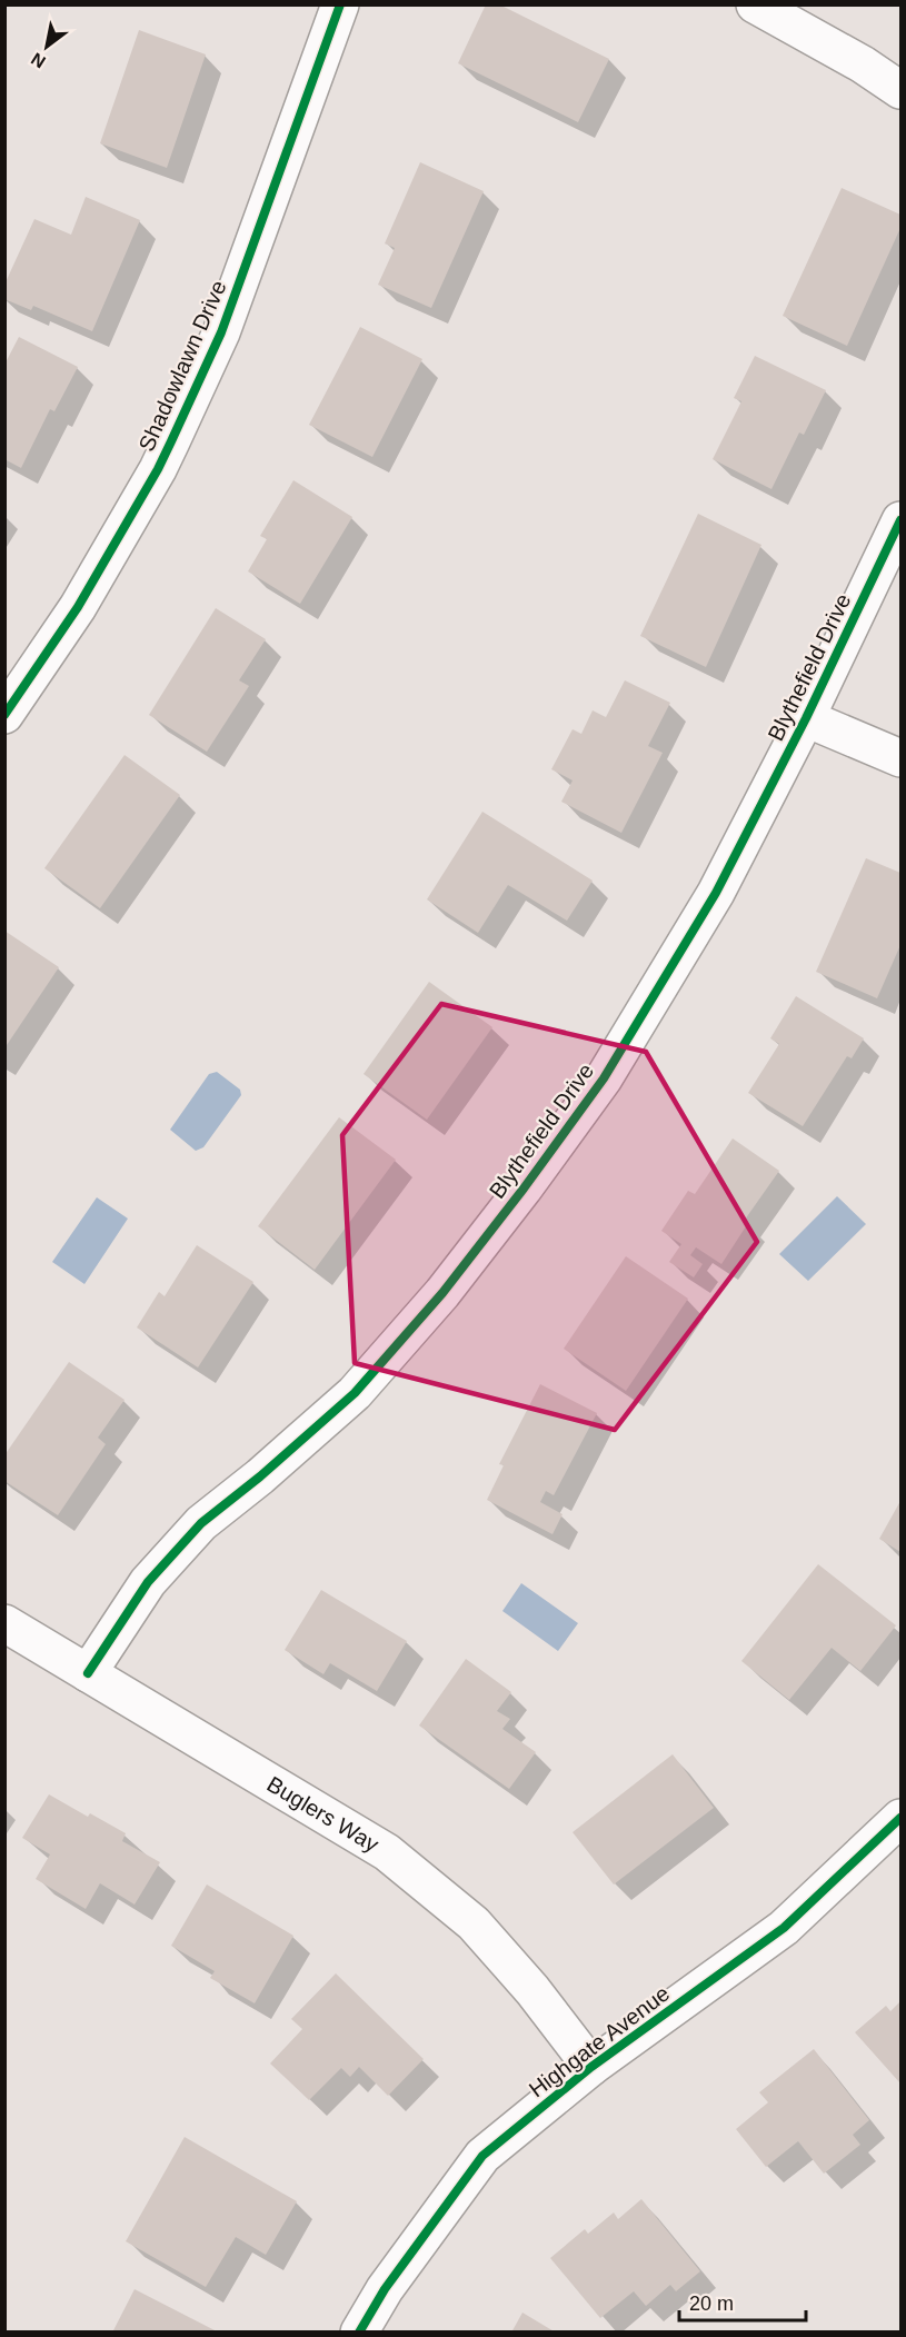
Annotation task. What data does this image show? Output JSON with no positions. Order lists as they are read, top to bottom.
{
  "streets": {
    "street": [
      "Shadowlawn Drive",
      "Blythefield Drive",
      "Buglers Way",
      "Highgate Avenue"
    ]
  },
  "crossings": [
    ["Blythefield Drive", "Buglers Way"],
    ["Buglers Way", "Highgate Avenue"]
  ],
  "scale_bar": "20 m",
  "north": "bottom left"
}
